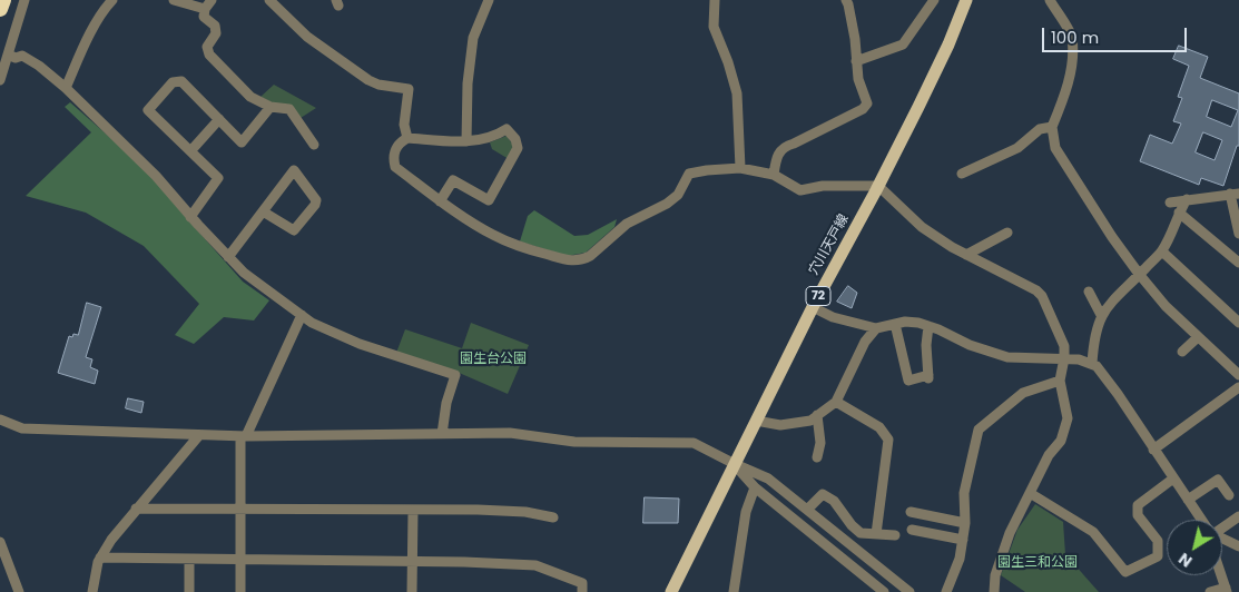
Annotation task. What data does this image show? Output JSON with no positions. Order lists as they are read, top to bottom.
{
  "streets": {
    "main road": ["穴川天戸線", "72"]
  },
  "parks": ["園生台公園", "園生三和公園"],
  "scale_bar": "100 m",
  "north": "bottom left"
}
